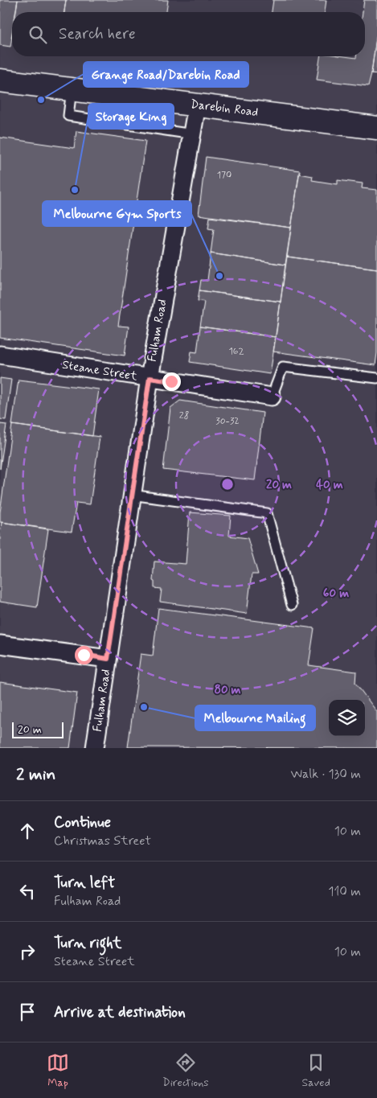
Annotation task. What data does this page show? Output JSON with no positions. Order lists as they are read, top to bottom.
{
  "streets": {
    "main road": ["Darebin Road"],
    "street": ["Fulham Road", "Steane Street"]
  },
  "crossings": [
    ["Darebin Road", "Fulham Road"],
    ["Fulham Road", "Steane Street"]
  ],
  "places": [
    "Grange Road/Darebin Road",
    "Storage King",
    "Melbourne Gym Sports",
    "Melbourne Mailing"
  ],
  "house_numbers": [
    "170",
    "162",
    "28",
    "30-32"
  ],
  "scale_bar": "20 m",
  "page": {
    "search": "Search here",
    "scale": "20 m",
    "heading": ["2 min", "Walk · 130 m"],
    "list": [
      ["Continue", "Christmas Street", "10 m"],
      ["Turn left", "Fulham Road", "110 m"],
      ["Turn right", "Steane Street", "10 m"],
      "Arrive at destination"
    ],
    "nav": ["Map", "Directions", "Saved"]
  },
  "rings": [
    "20 m",
    "40 m",
    "60 m",
    "80 m"
  ]
}
